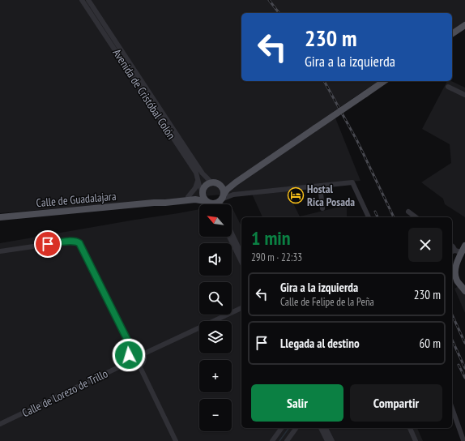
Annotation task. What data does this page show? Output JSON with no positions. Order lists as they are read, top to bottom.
{
  "streets": {
    "main road": ["Calle de Guadalajara"],
    "street": ["Avenida de Cristóbal Colón", "Calle de Lorezo de Trillo"]
  },
  "crossings": [
    ["Avenida de Cristóbal Colón", "Calle de Guadalajara"]
  ],
  "places": {
    "hotel": ["Hostal Rica Posada"]
  },
  "north": "top left",
  "page": {
    "turn": ["230 m", "Gira a la izquierda"],
    "map_buttons": ["+", "−"],
    "heading": ["1 min", "290 m · 22:33"],
    "list": [
      {
        "name": "Gira a la izquierda",
        "note": "Calle de Felipe de la Peña",
        "value": "230 m"
      },
      {
        "name": "Llegada al destino",
        "value": "60 m"
      }
    ],
    "buttons": ["Salir", "Compartir"]
  }
}
